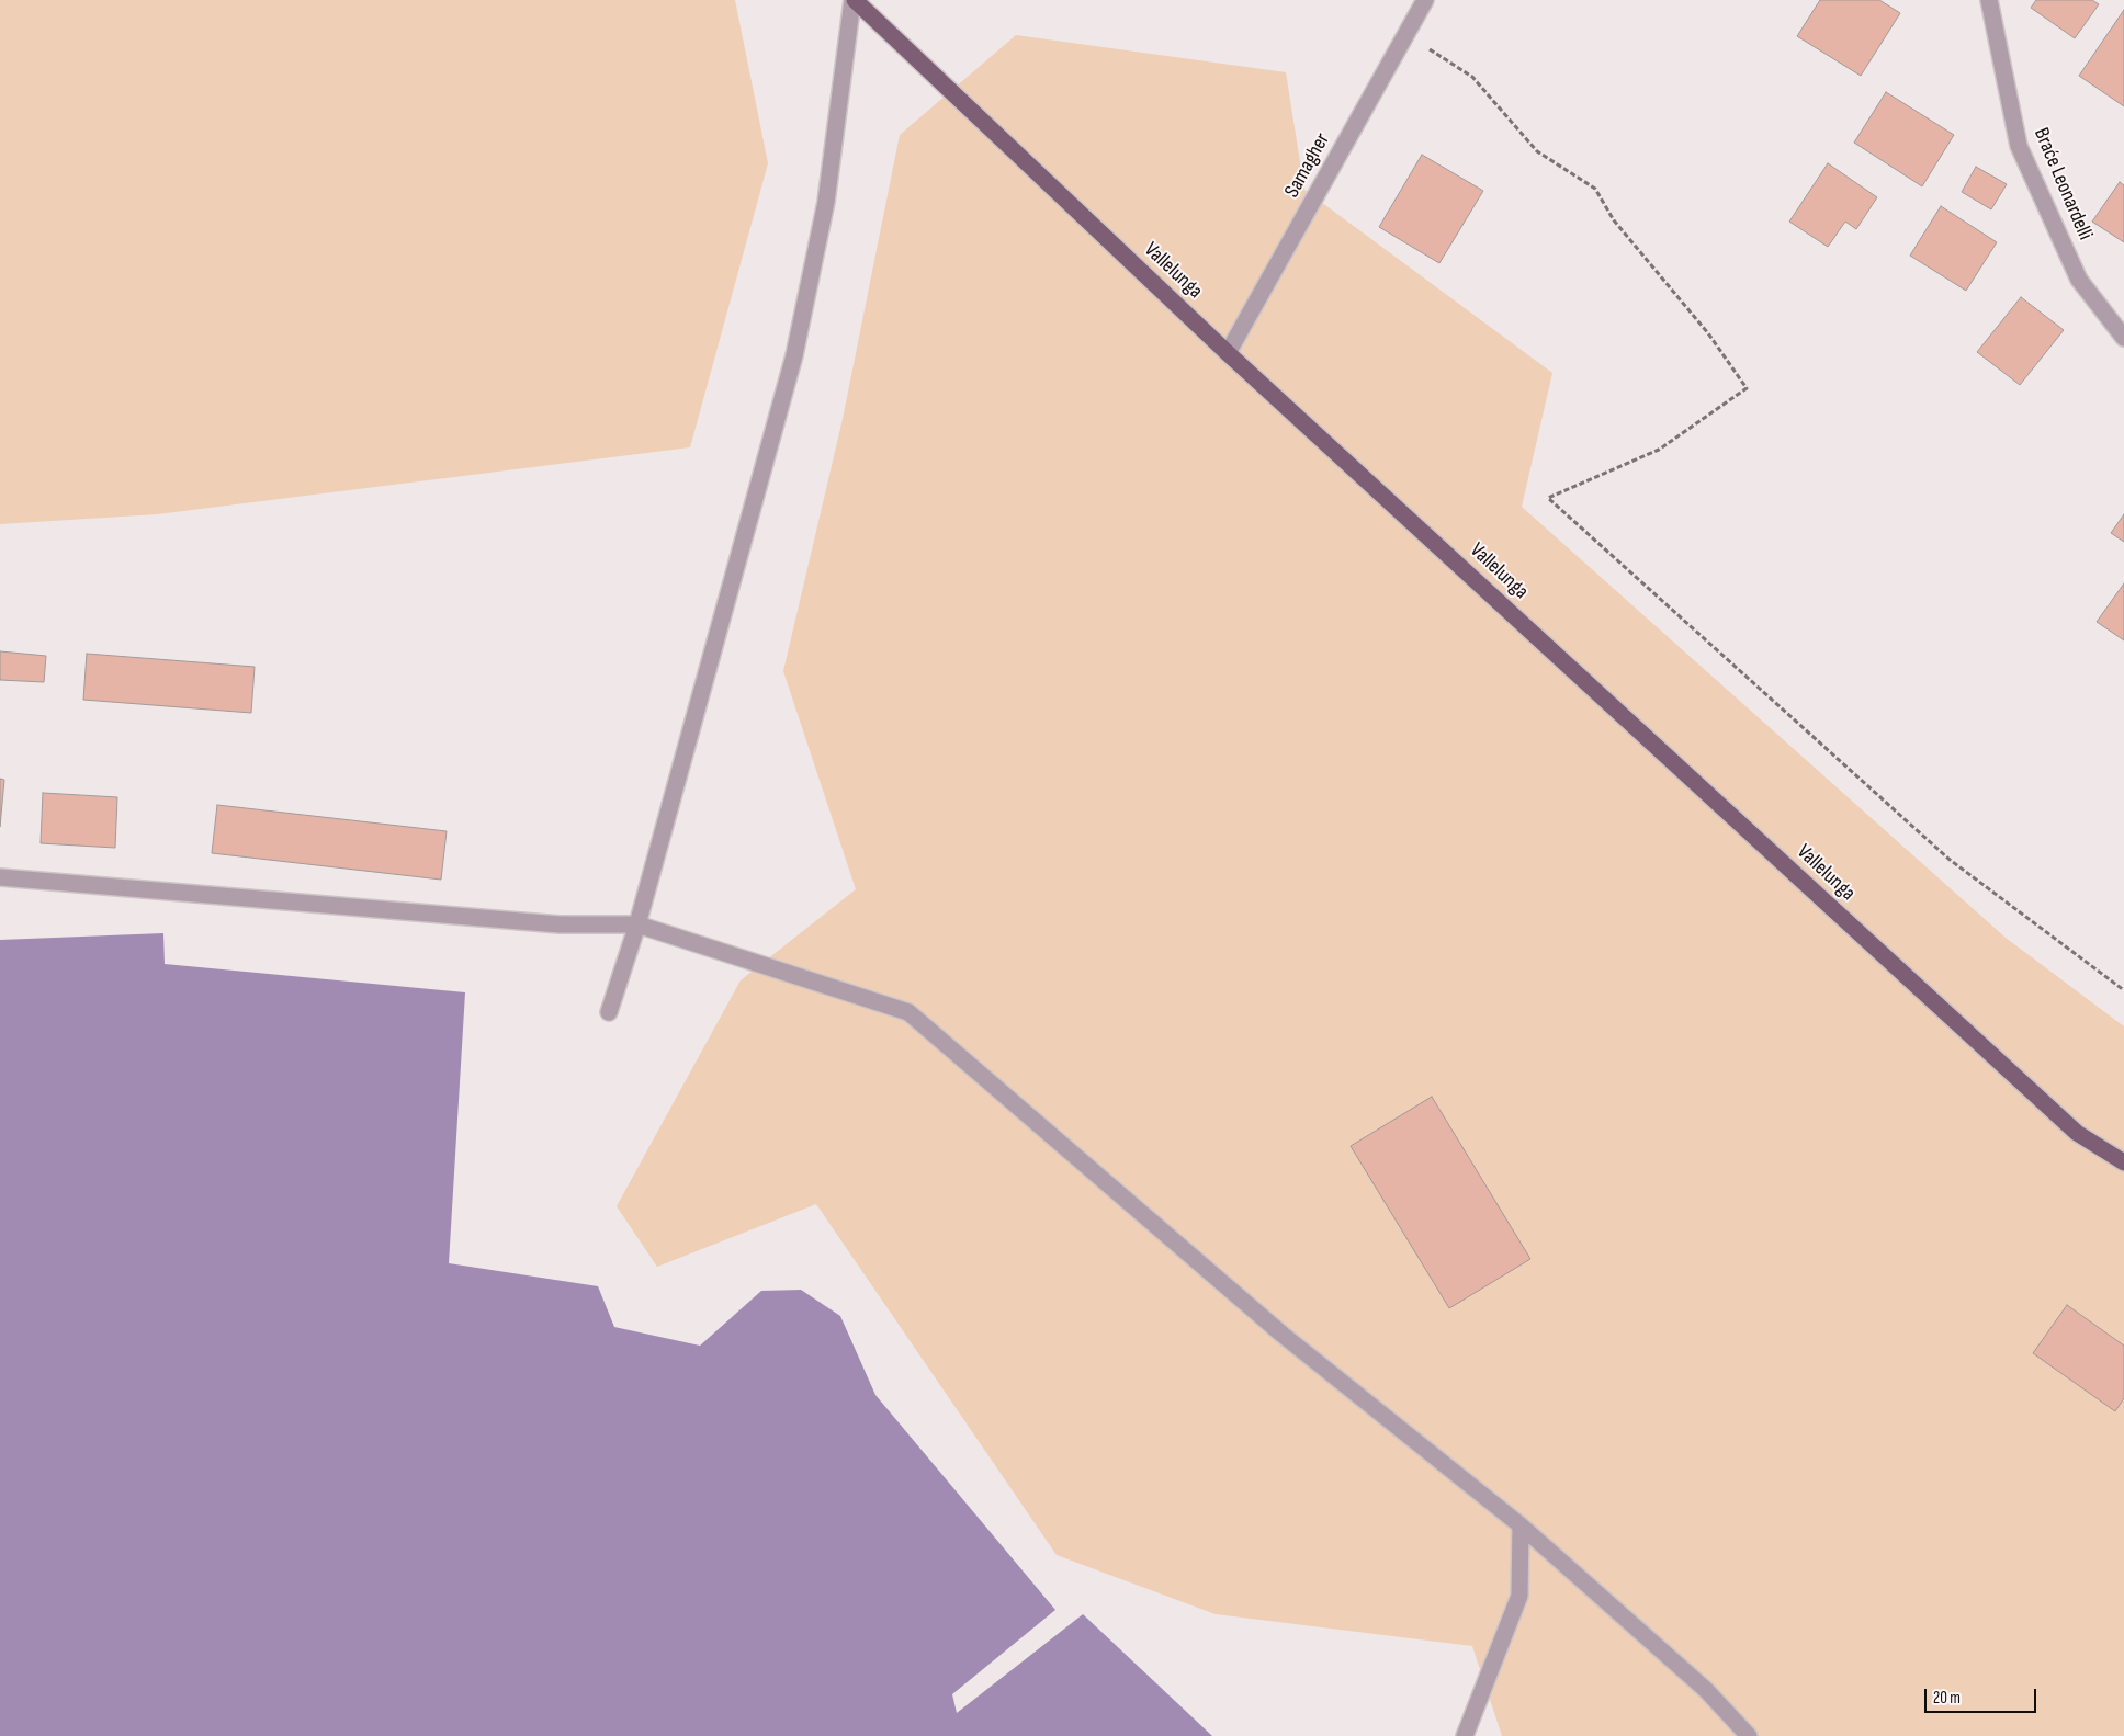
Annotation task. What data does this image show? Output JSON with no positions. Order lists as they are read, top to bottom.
{
  "streets": {
    "main road": ["Vallelunga"],
    "street": ["Samagher", "Braće Leonardelli"]
  },
  "crossings": [
    ["Samagher", "Vallelunga"]
  ],
  "scale_bar": "20 m"
}
